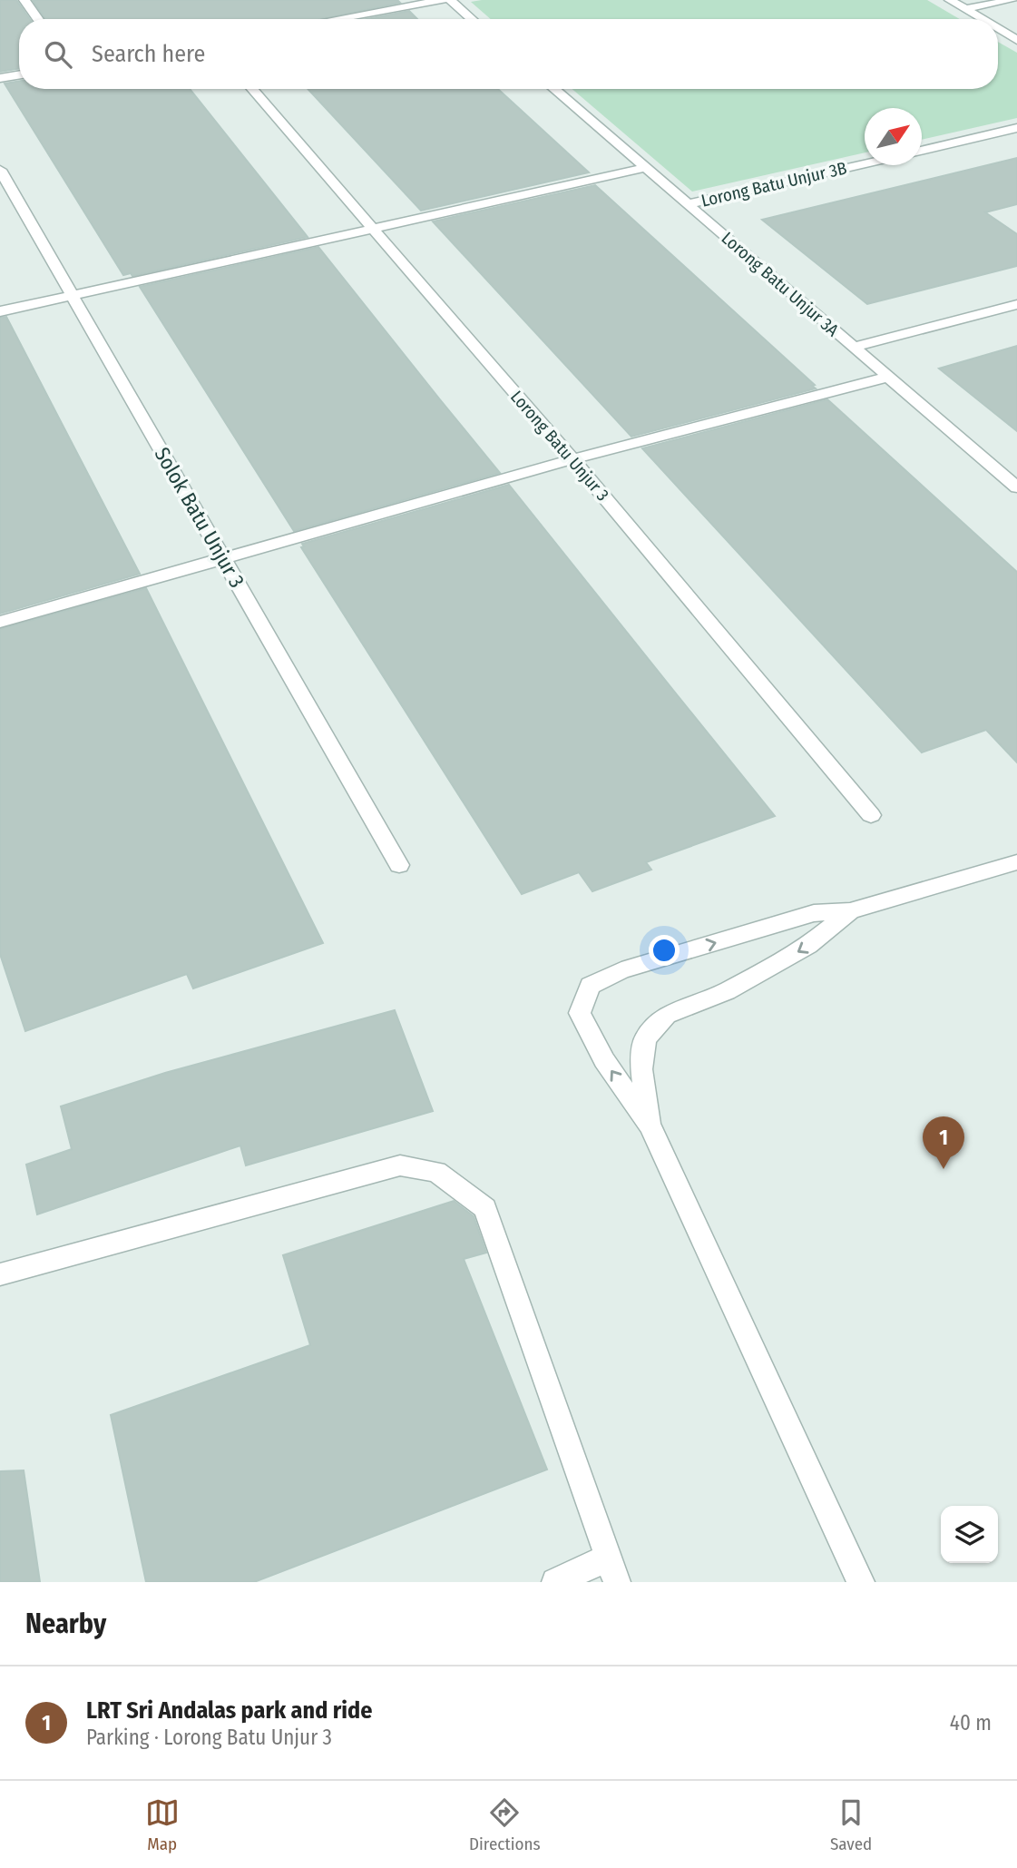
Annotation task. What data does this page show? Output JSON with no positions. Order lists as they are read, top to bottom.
{
  "streets": {
    "street": [
      "Lorong Batu Unjur 3B",
      "Lorong Batu Unjur 3A",
      "Lorong Batu Unjur 3",
      "Solok Batu Unjur 3"
    ]
  },
  "crossings": [
    ["Lorong Batu Unjur 3B", "Lorong Batu Unjur 3A"]
  ],
  "north": "top right",
  "page": {
    "search": "Search here",
    "pins": "1",
    "heading": "Nearby",
    "list": [
      {
        "mark": "1",
        "name": "LRT Sri Andalas park and ride",
        "note": "Parking · Lorong Batu Unjur 3",
        "value": "40 m"
      }
    ],
    "nav": ["Map", "Directions", "Saved"]
  }
}
